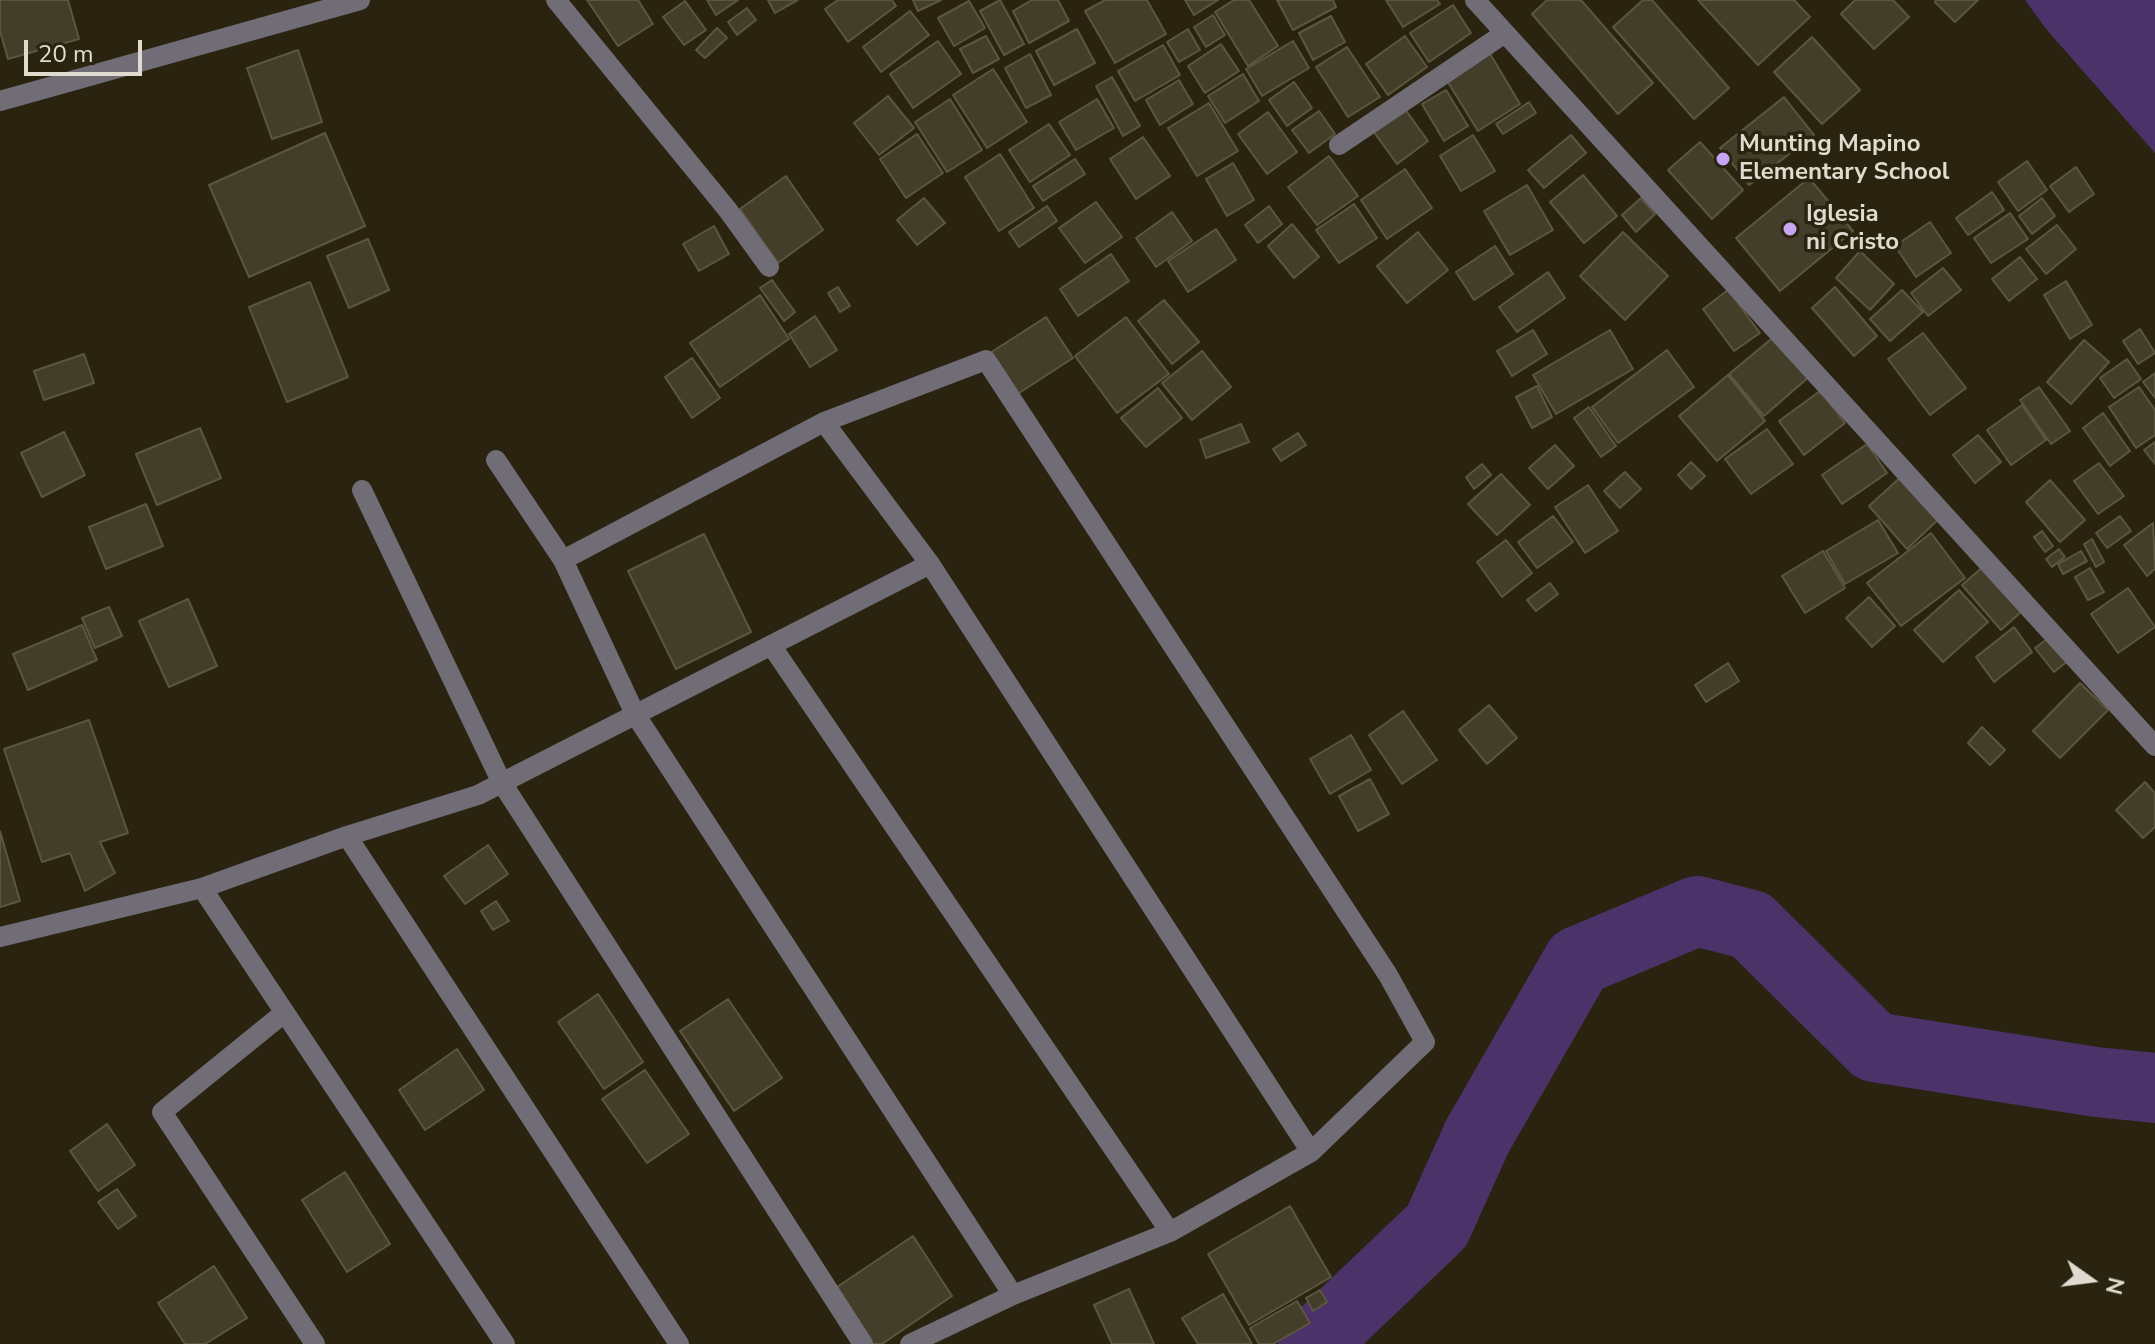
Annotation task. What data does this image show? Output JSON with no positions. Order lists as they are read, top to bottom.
{
  "places": ["Munting Mapino Elementary School", "Iglesia ni Cristo"],
  "scale_bar": "20 m",
  "north": "right"
}
